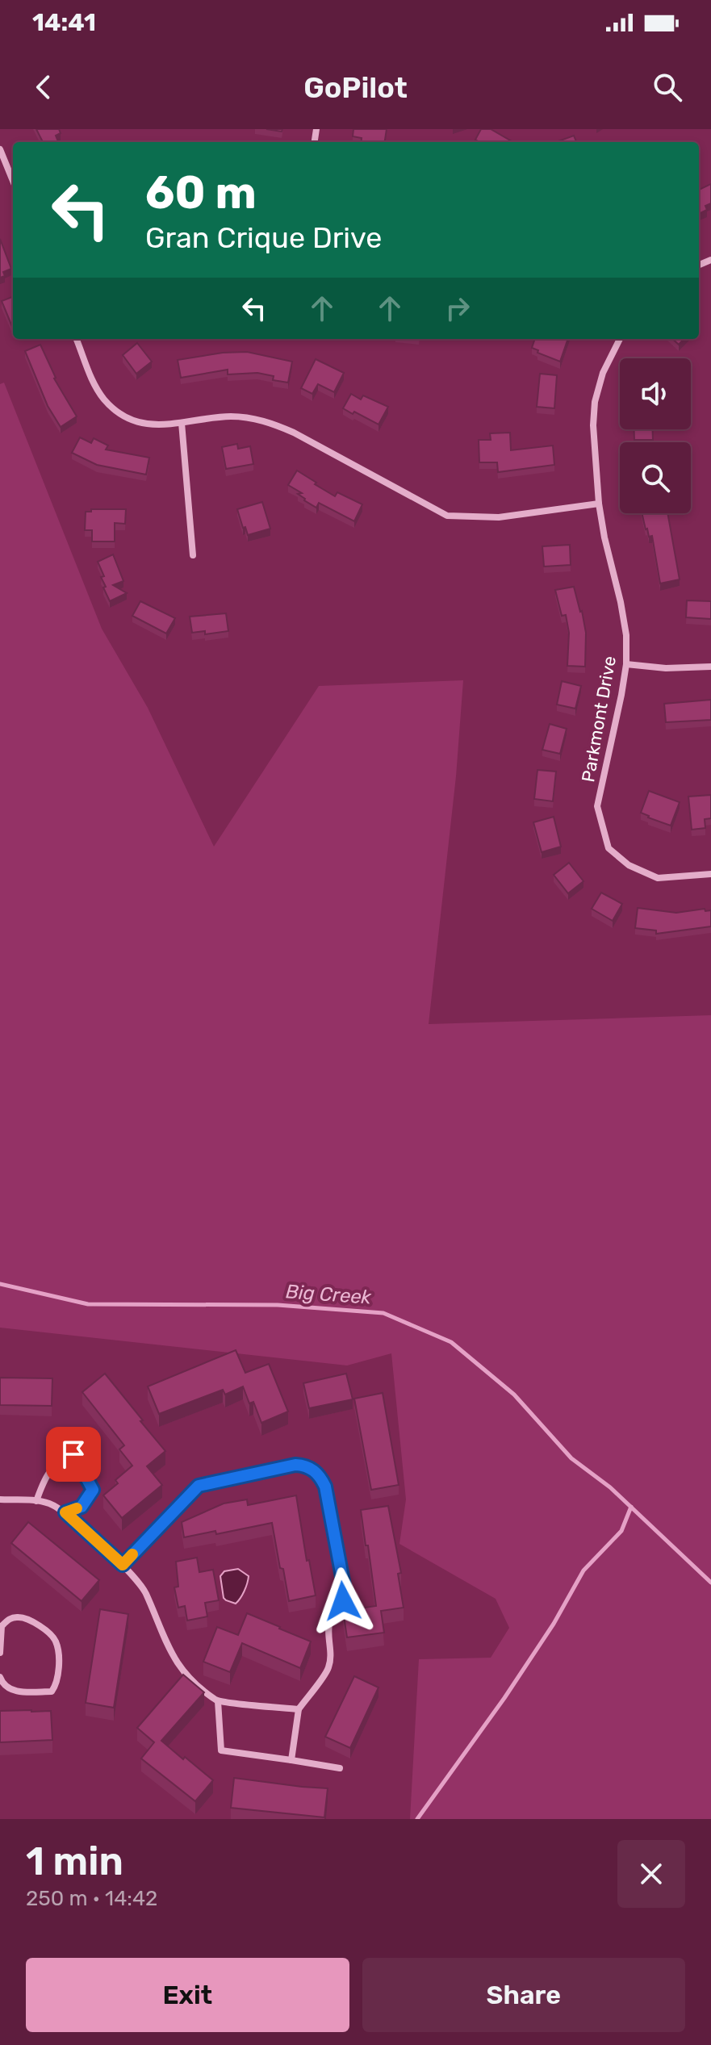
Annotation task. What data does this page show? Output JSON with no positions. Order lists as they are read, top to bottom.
{
  "streets": {
    "street": ["Parkmont Drive"]
  },
  "water": ["Big Creek"],
  "page": {
    "status": "14:41",
    "header": "GoPilot",
    "turn": ["60 m", "Gran Crique Drive"],
    "heading": ["1 min", "250 m · 14:42"],
    "buttons": ["Exit", "Share"]
  }
}
